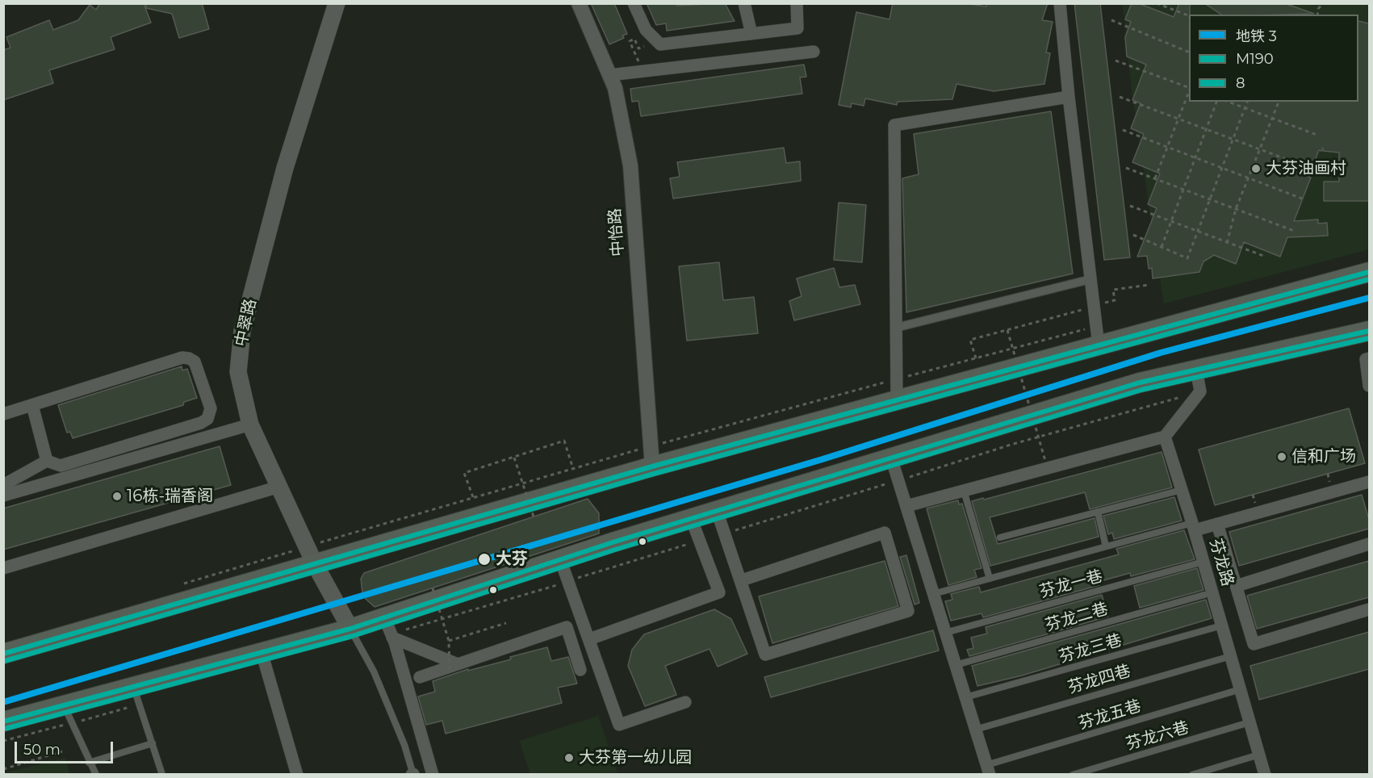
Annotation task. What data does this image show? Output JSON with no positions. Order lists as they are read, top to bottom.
{
  "streets": {
    "main road": ["中翠路"],
    "street": ["中怡路", "芬龙路"],
    "lane": [
      "芬龙一巷",
      "芬龙二巷",
      "芬龙三巷",
      "芬龙四巷",
      "芬龙五巷",
      "芬龙六巷"
    ]
  },
  "crossings": [
    ["芬龙路", "芬龙一巷"],
    ["芬龙路", "芬龙三巷"],
    ["芬龙路", "芬龙四巷"],
    ["芬龙路", "芬龙五巷"],
    ["芬龙路", "芬龙六巷"]
  ],
  "places": [
    "大芬油画村",
    "信和广场",
    "16栋-瑞香阁",
    "大芬",
    "大芬第一幼儿园"
  ],
  "lines": ["transit line M190", "transit line 8", "metro line 3"],
  "legend": ["地铁 3", "M190", "8"],
  "scale_bar": "50 m"
}
